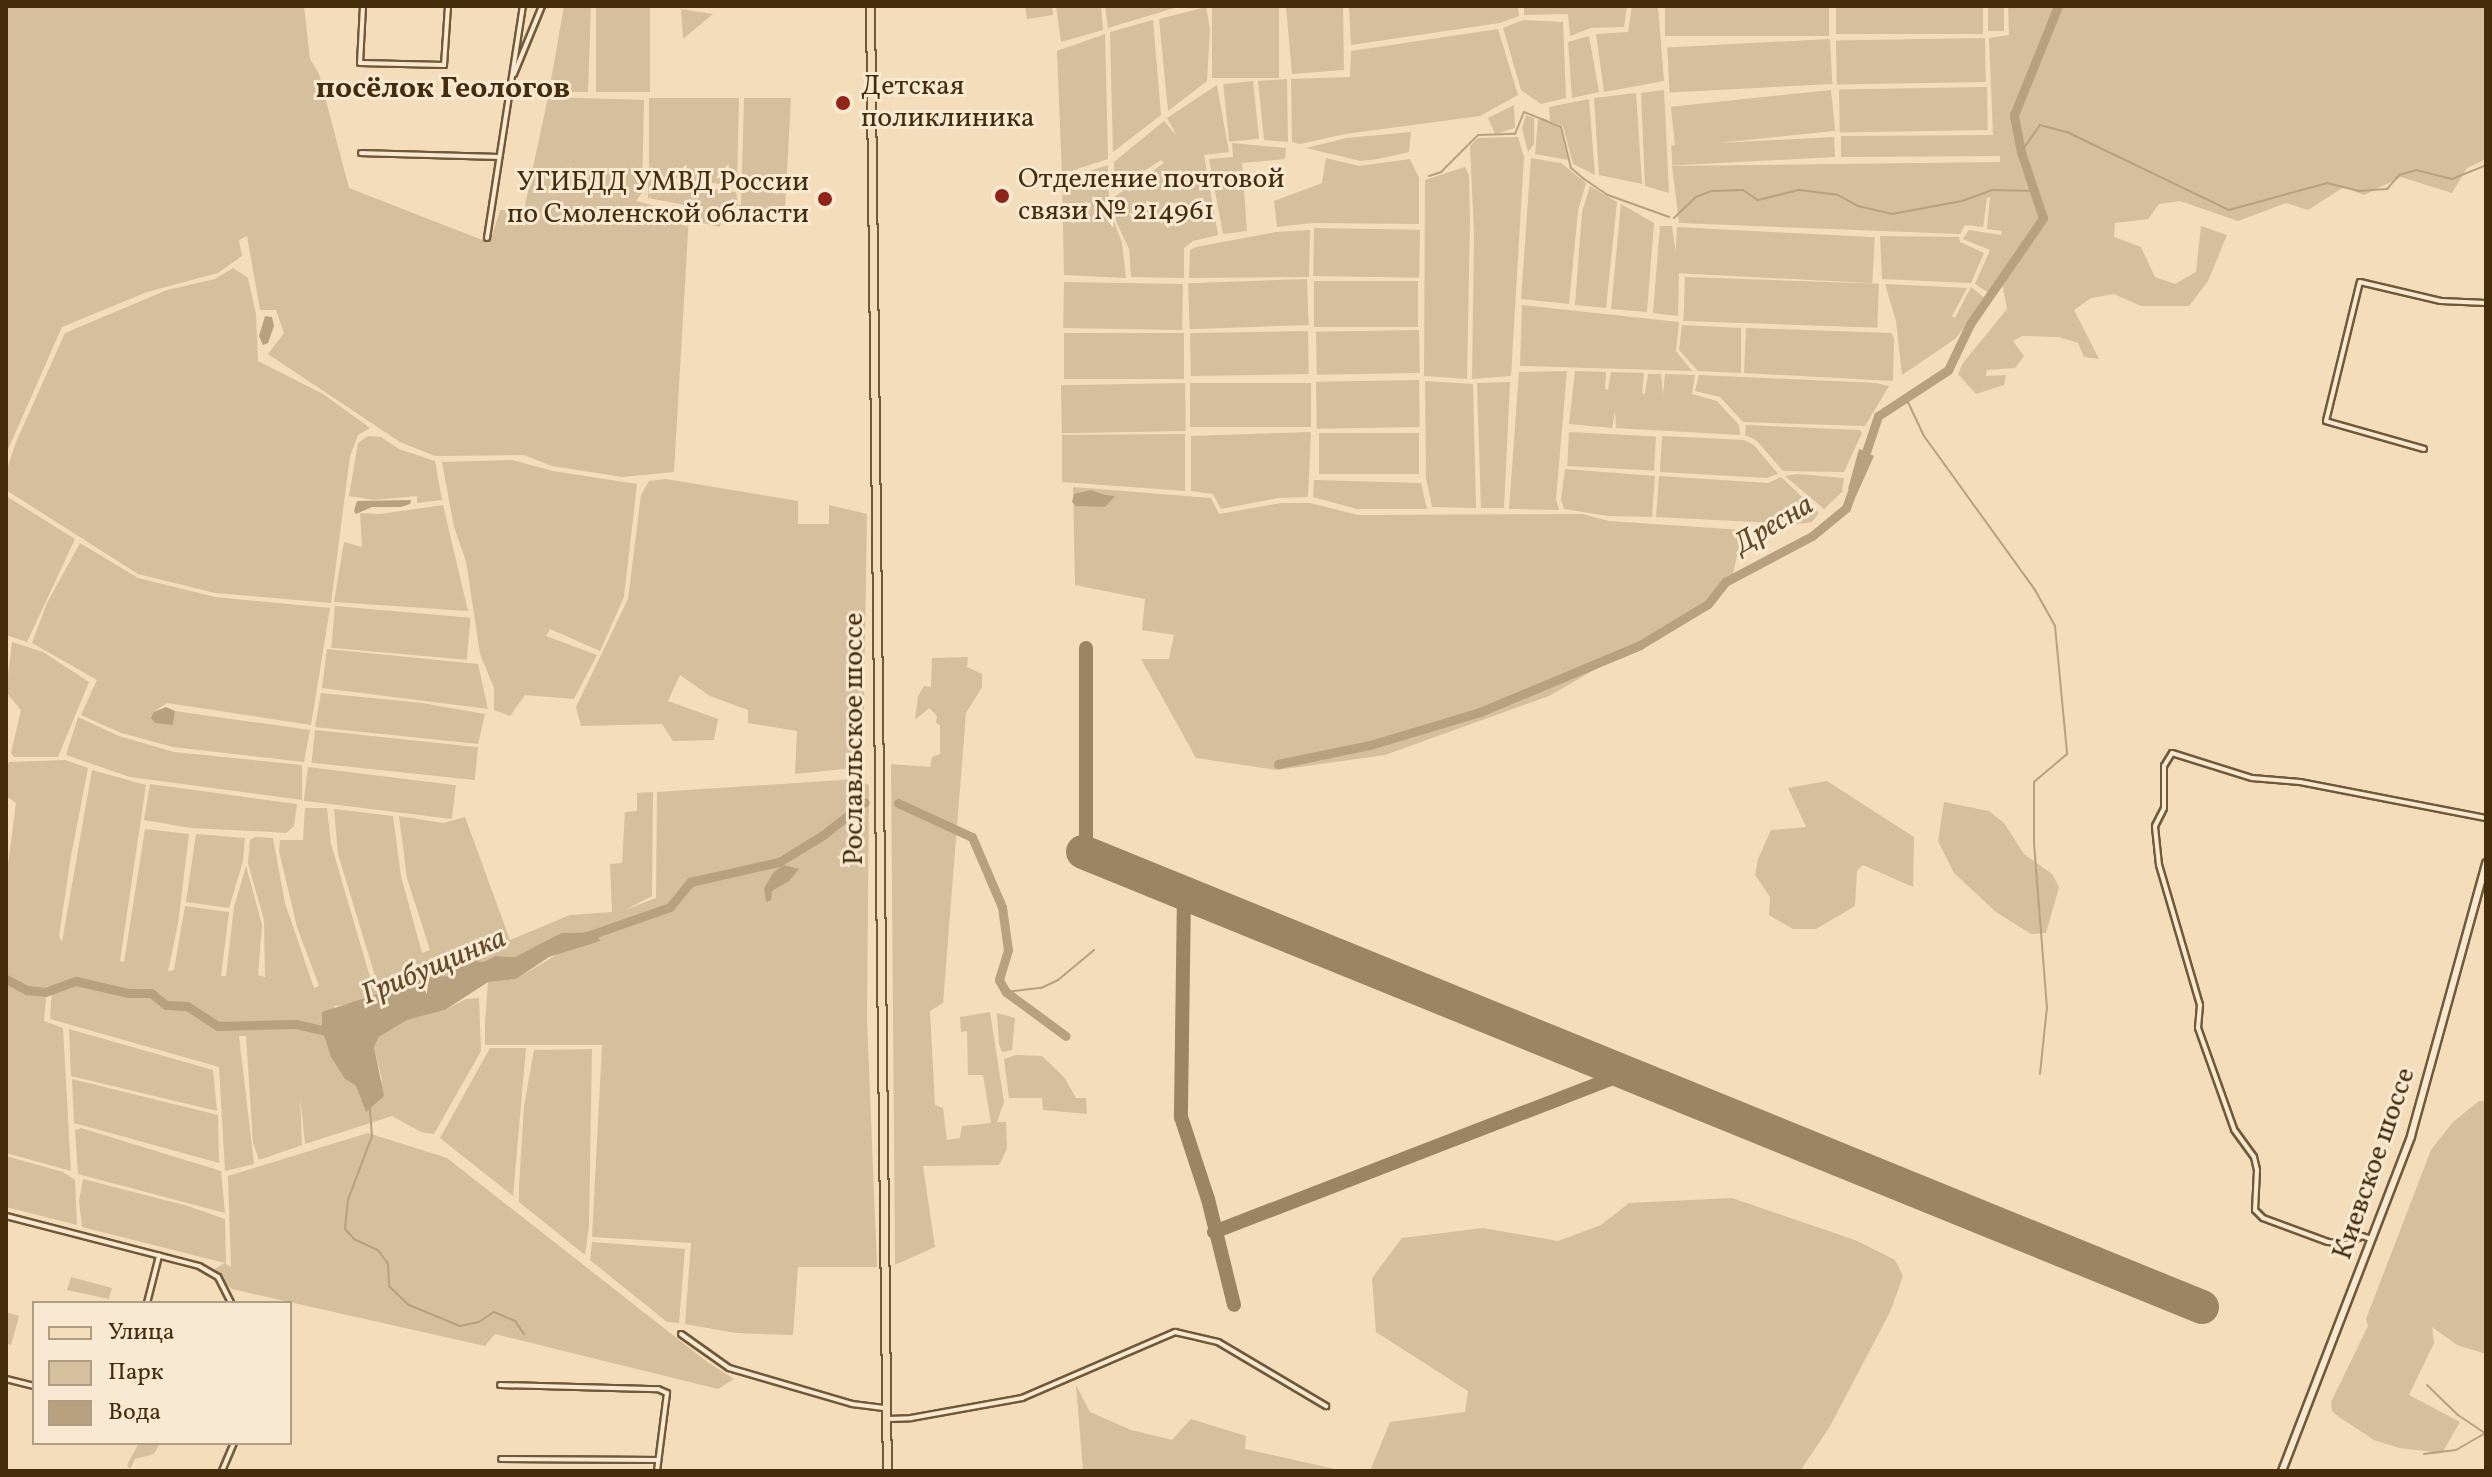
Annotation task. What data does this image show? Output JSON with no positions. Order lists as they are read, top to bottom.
{
  "streets": {
    "main road": ["Рославльское шоссе", "Киевское шоссе"]
  },
  "districts": ["посёлок Геологов"],
  "water": ["Дресна", "Грибущинка"],
  "places": ["Детская поликлиника", "Отделение почтовой связи № 214961", "УГИБДД УМВД России по Смоленской области"],
  "legend": ["Улица", "Парк", "Вода"]
}
